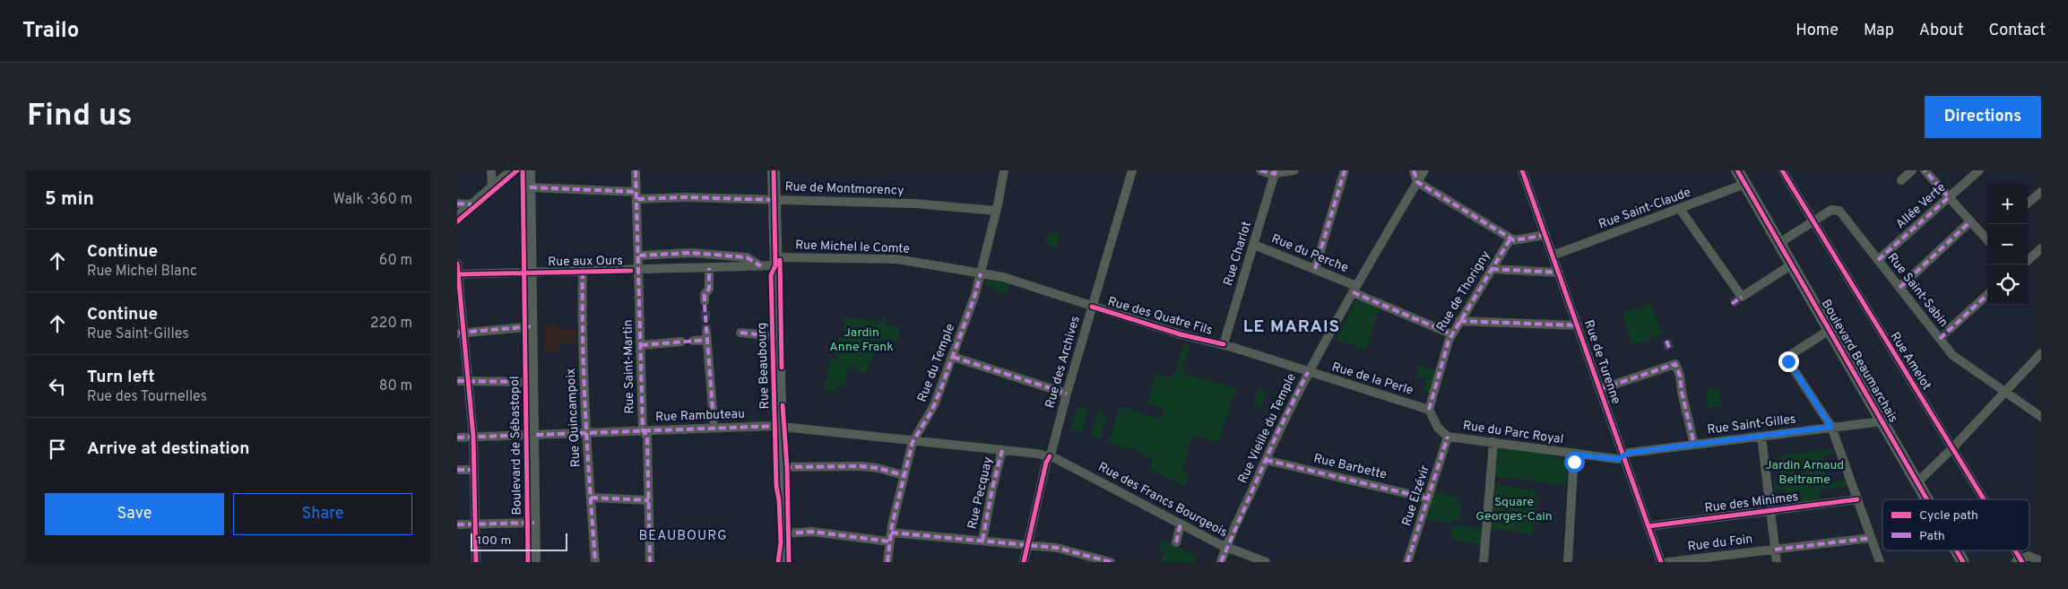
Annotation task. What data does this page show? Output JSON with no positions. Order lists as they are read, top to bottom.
{
  "streets": {
    "main road": ["Boulevard Beaumarchais", "Rue Beaubourg", "Boulevard de Sébastopol"],
    "street": [
      "Rue de Montmorency",
      "Allée Verte",
      "Rue Saint-Claude",
      "Rue Michel le Comte",
      "Rue Charlot",
      "Rue du Perche",
      "Rue aux Ours",
      "Rue Saint-Sabin",
      "Rue de Thorigny",
      "Rue des Quatre Fils",
      "Rue Amelot",
      "Rue des Archives",
      "Rue de Turenne",
      "Rue du Temple",
      "Rue Saint-Martin",
      "Rue de la Perle",
      "Rue Rambuteau",
      "Rue Quincampoix",
      "Rue Saint-Gilles",
      "Rue Vieille du Temple",
      "Rue du Parc Royal",
      "Rue Barbette",
      "Rue Pecquay",
      "Rue Elzévir",
      "Rue des Francs Bourgeois",
      "Rue des Minimes",
      "Rue du Foin"
    ]
  },
  "crossings": [
    ["Rue de Montmorency", "Rue du Temple"],
    ["Rue de Montmorency", "Rue Beaubourg"],
    ["Rue de Montmorency", "Rue Saint-Martin"],
    ["Rue de Montmorency", "Boulevard de Sébastopol"],
    ["Allée Verte", "Rue Saint-Sabin"],
    ["Rue Saint-Claude", "Boulevard Beaumarchais"],
    ["Rue Saint-Claude", "Rue de Turenne"],
    ["Rue Michel le Comte", "Rue aux Ours"],
    ["Rue Michel le Comte", "Rue des Quatre Fils"],
    ["Rue Michel le Comte", "Rue des Archives"],
    ["Rue Michel le Comte", "Rue du Temple"],
    ["Rue Michel le Comte", "Rue Beaubourg"],
    ["Rue Charlot", "Rue du Perche"],
    ["Rue Charlot", "Rue des Quatre Fils"],
    ["Rue du Perche", "Rue de Thorigny"],
    ["Rue du Perche", "Rue Vieille du Temple"],
    ["Rue aux Ours", "Rue Saint-Martin"],
    ["Rue aux Ours", "Rue Quincampoix"],
    ["Rue aux Ours", "Boulevard de Sébastopol"],
    ["Rue Saint-Sabin", "Boulevard Beaumarchais"],
    ["Rue Saint-Sabin", "Rue Amelot"],
    ["Rue de Thorigny", "Rue de la Perle"],
    ["Rue des Quatre Fils", "Rue des Archives"],
    ["Rue des Quatre Fils", "Rue de la Perle"],
    ["Rue des Quatre Fils", "Rue Vieille du Temple"],
    ["Boulevard Beaumarchais", "Rue Saint-Gilles"],
    ["Rue des Archives", "Rue Rambuteau"],
    ["Rue des Archives", "Rue des Francs Bourgeois"],
    ["Rue de Turenne", "Rue Saint-Gilles"],
    ["Rue de Turenne", "Rue du Parc Royal"],
    ["Rue de Turenne", "Rue des Minimes"],
    ["Rue du Temple", "Rue Rambuteau"],
    ["Rue Beaubourg", "Rue Rambuteau"],
    ["Rue Saint-Martin", "Rue Rambuteau"],
    ["Rue de la Perle", "Rue Vieille du Temple"],
    ["Rue Rambuteau", "Rue Quincampoix"],
    ["Rue Rambuteau", "Boulevard de Sébastopol"],
    ["Rue Rambuteau", "Rue Pecquay"],
    ["Rue Rambuteau", "Rue des Francs Bourgeois"],
    ["Rue Saint-Gilles", "Rue du Parc Royal"],
    ["Rue Vieille du Temple", "Rue Barbette"],
    ["Rue Vieille du Temple", "Rue des Francs Bourgeois"],
    ["Rue du Parc Royal", "Rue Elzévir"],
    ["Rue Barbette", "Rue Elzévir"]
  ],
  "districts": ["LE MARAIS", "BEAUBOURG"],
  "parks": ["Jardin Anne Frank", "Jardin Arnaud Beltrame", "Square Georges-Cain"],
  "legend": ["Cycle path", "Path"],
  "scale_bar": "100 m",
  "page": {
    "header": "Trailo",
    "nav": [
      "Home",
      "Map",
      "About",
      "Contact"
    ],
    "buttons": [
      "Directions",
      ["Save", "Share"]
    ],
    "title": "Find us",
    "heading": ["5 min", "Walk · 360 m"],
    "map_buttons": ["+", "−"],
    "list": [
      ["Continue", "Rue Michel Blanc", "60 m"],
      ["Continue", "Rue Saint-Gilles", "220 m"],
      ["Turn left", "Rue des Tournelles", "80 m"],
      "Arrive at destination"
    ],
    "scale": "100 m"
  }
}
